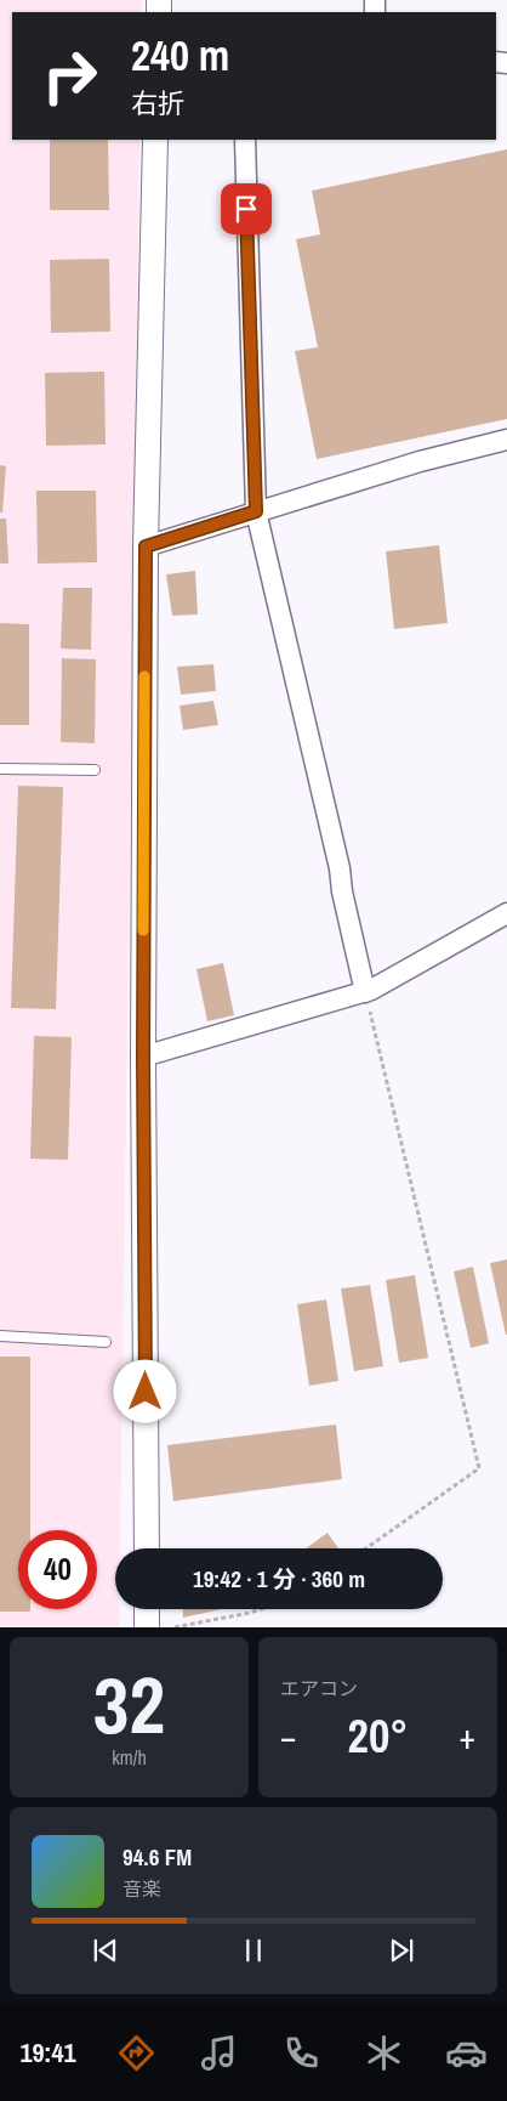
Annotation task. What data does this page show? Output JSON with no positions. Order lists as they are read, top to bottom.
{
  "page": {
    "turn": ["240 m", "右折"],
    "limit": "40",
    "trip": "19:42 · 1 分 · 360 m",
    "tile": [
      ["32", "km/h"],
      "エアコン"
    ],
    "heat": ["−", "20°", "+"],
    "song": ["94.6 FM", "音楽"],
    "tabs": "19:41"
  }
}
